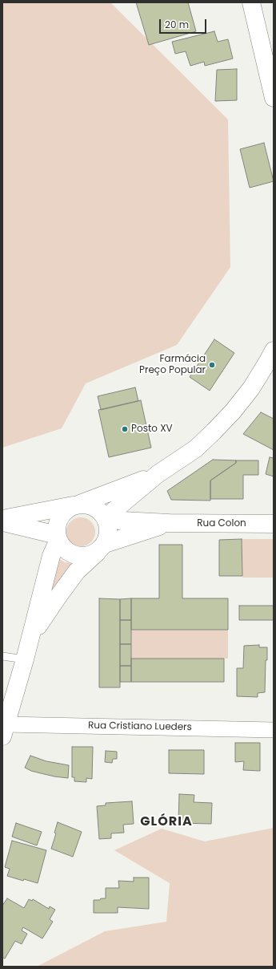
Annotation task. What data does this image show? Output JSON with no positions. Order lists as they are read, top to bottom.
{
  "streets": {
    "main road": ["Rua Colon"],
    "street": ["Rua Cristiano Lueders"]
  },
  "districts": ["GLÓRIA"],
  "places": ["Farmácia Preço Popular", "Posto XV"],
  "scale_bar": "20 m"
}
